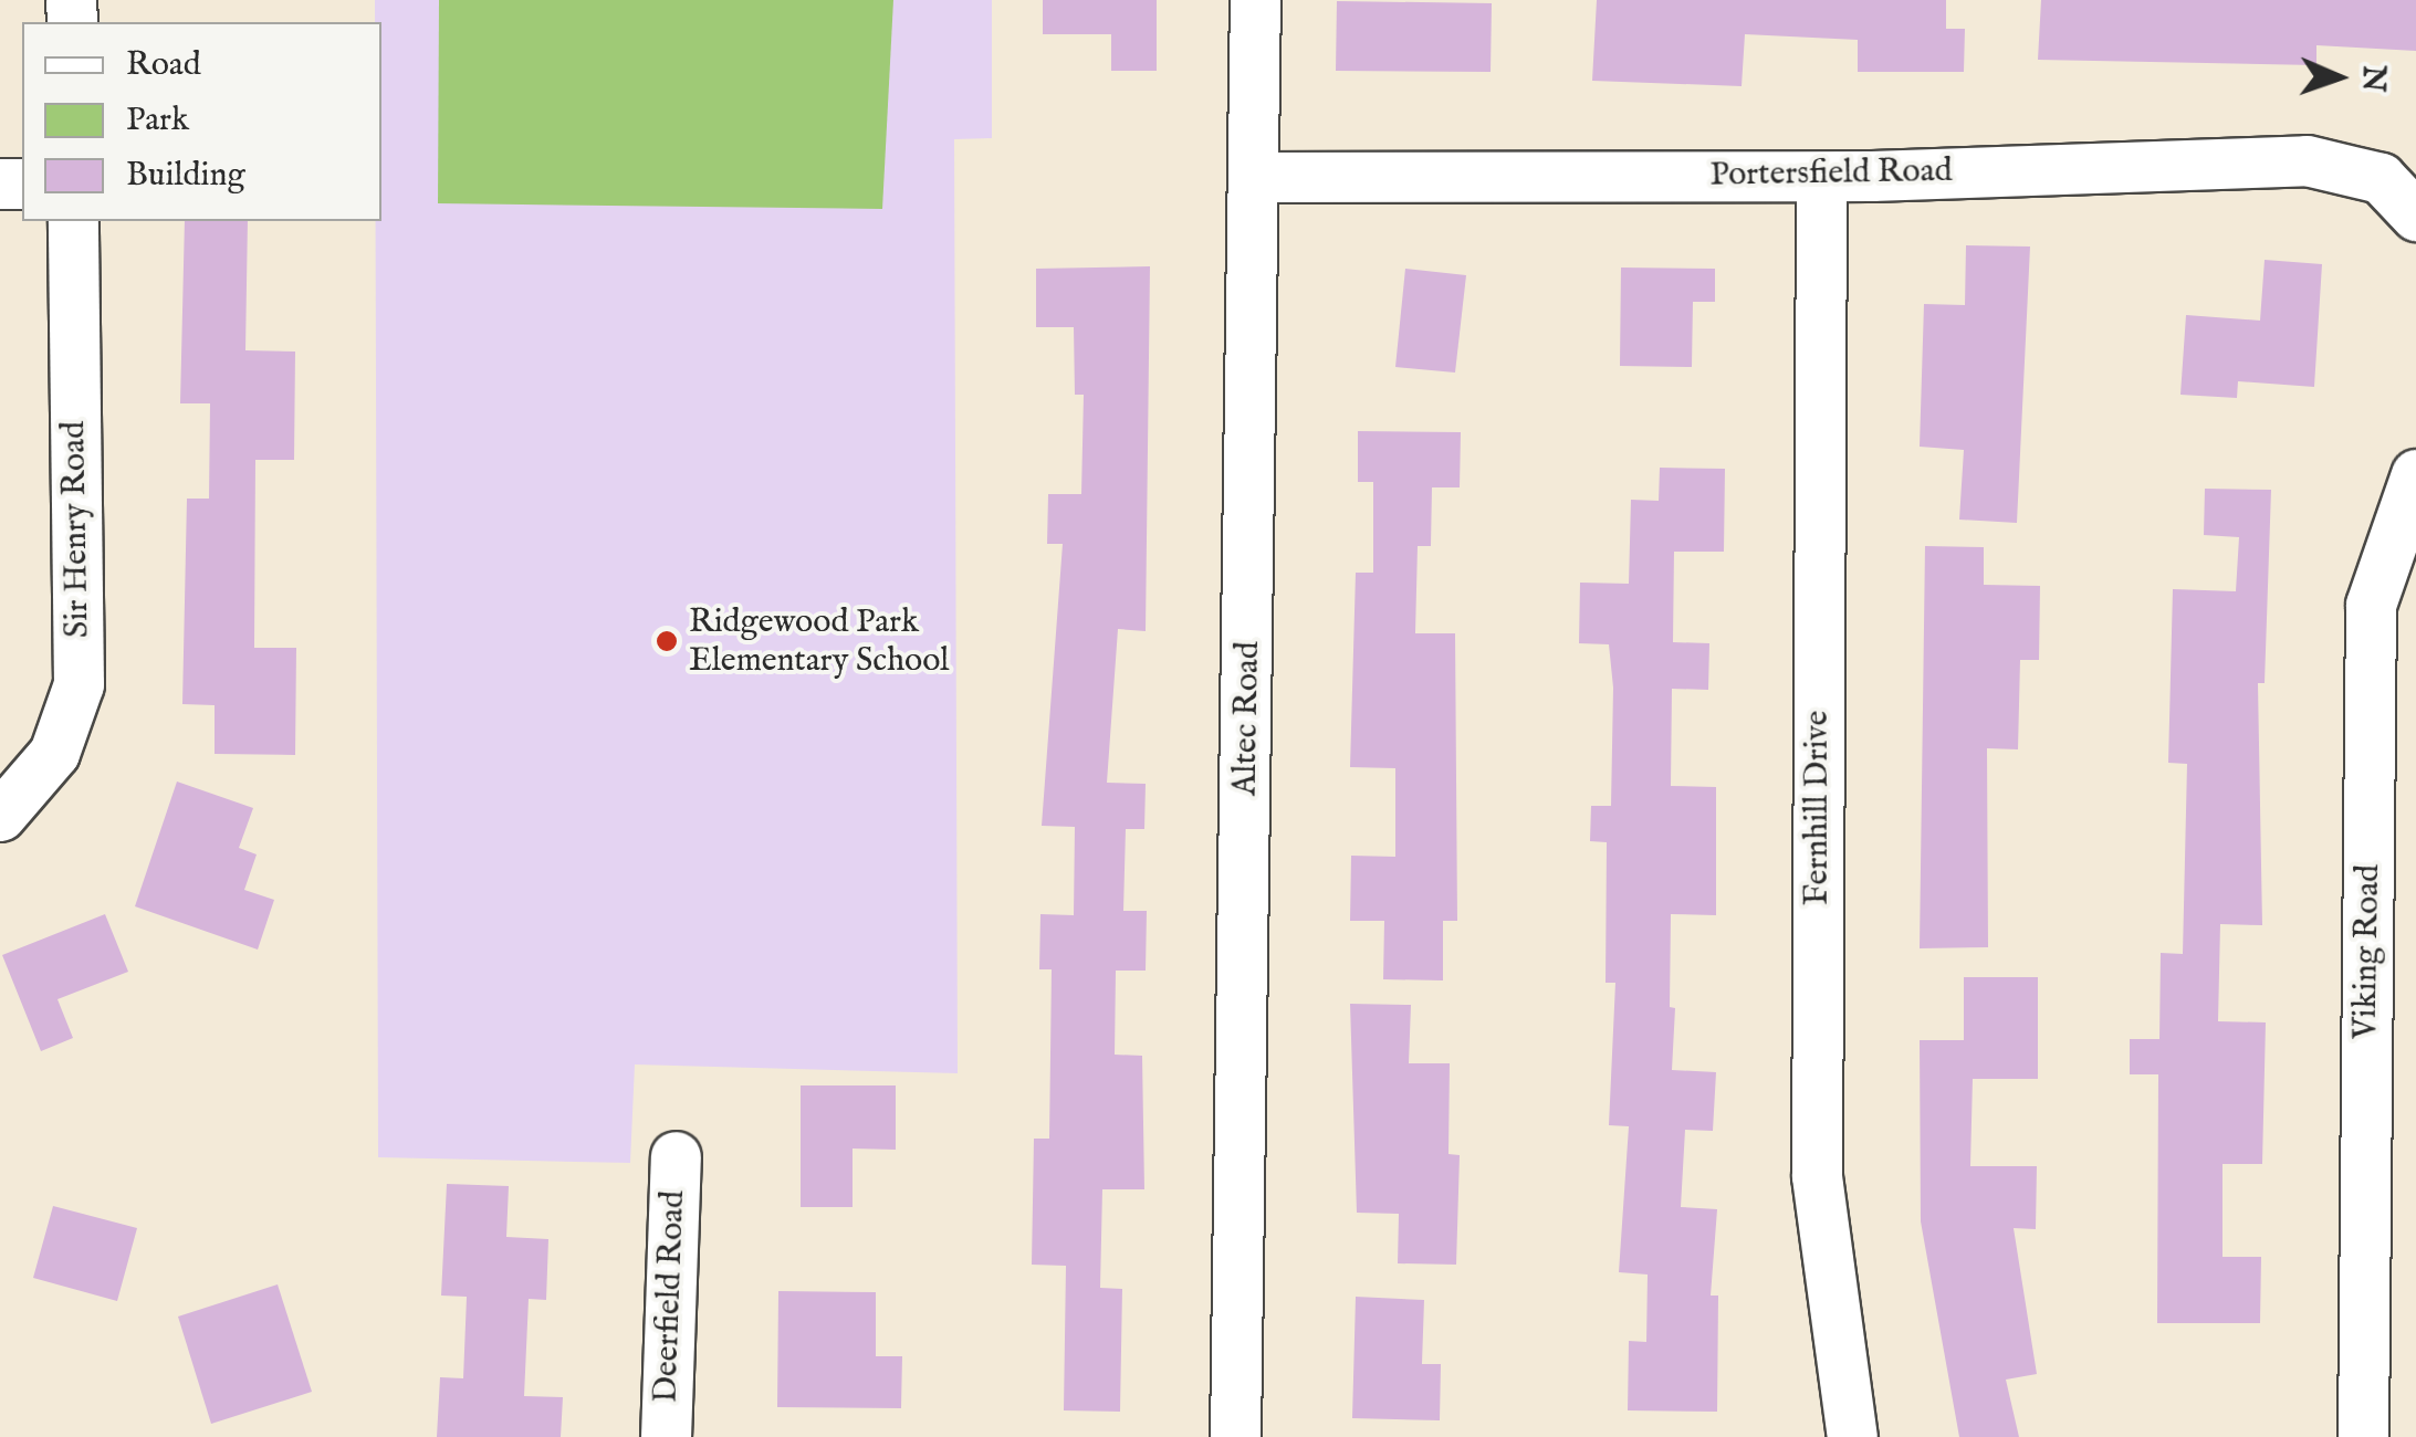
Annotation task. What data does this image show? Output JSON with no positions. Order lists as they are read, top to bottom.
{
  "streets": {
    "street": [
      "Portersfield Road",
      "Sir Henry Road",
      "Altec Road",
      "Fernhill Drive",
      "Viking Road",
      "Deerfield Road"
    ]
  },
  "crossings": [
    ["Portersfield Road", "Altec Road"],
    ["Portersfield Road", "Fernhill Drive"]
  ],
  "places": ["Ridgewood Park Elementary School"],
  "legend": ["Road", "Park", "Building"],
  "north": "right"
}
